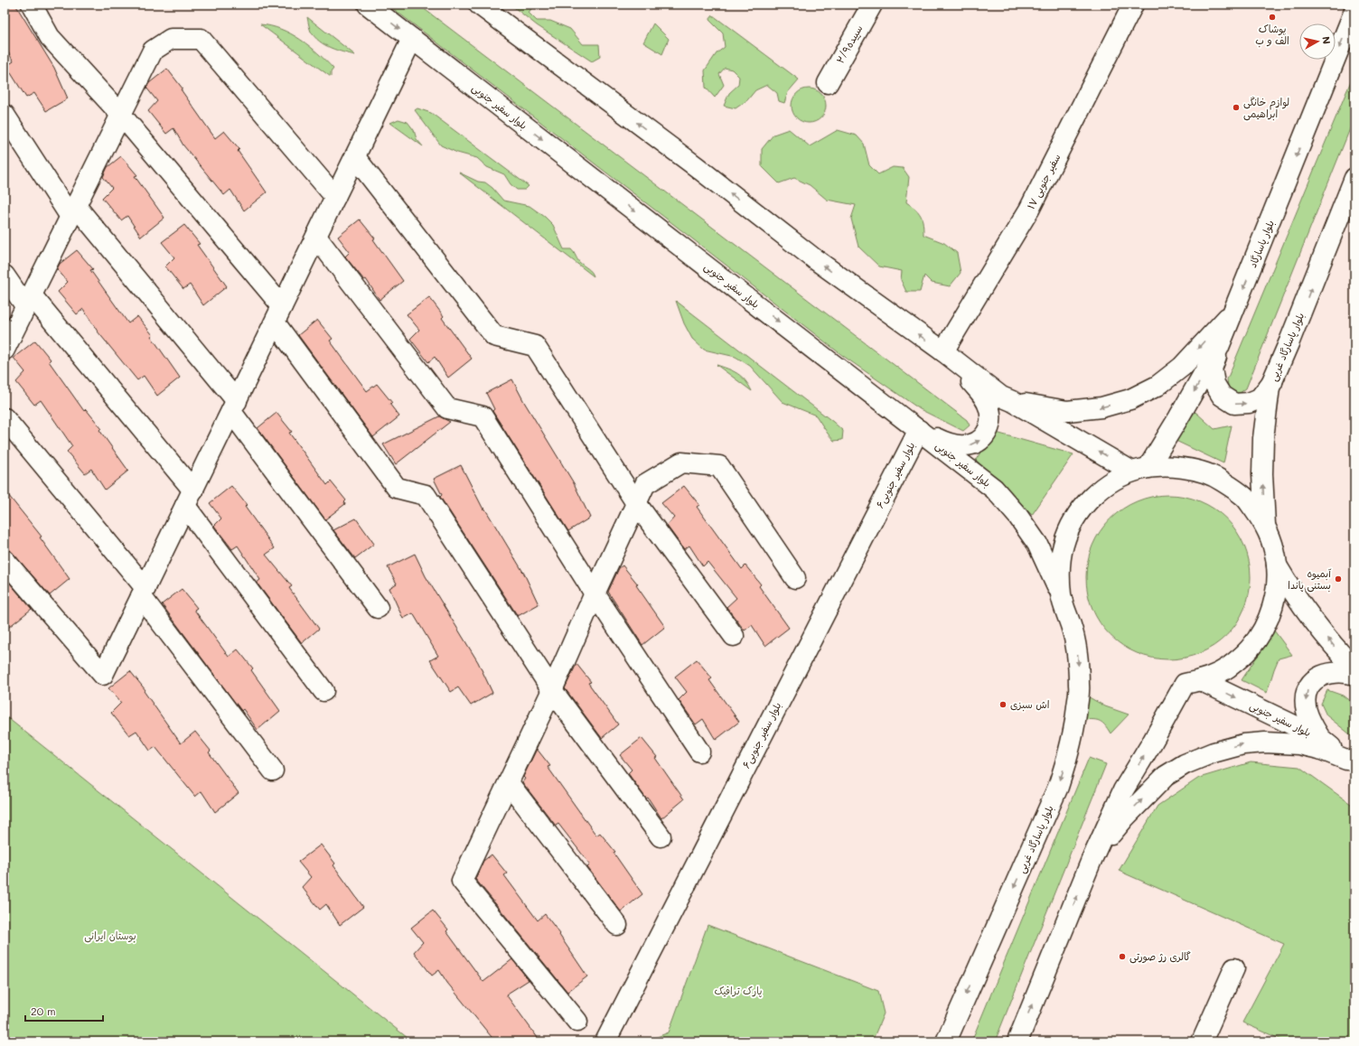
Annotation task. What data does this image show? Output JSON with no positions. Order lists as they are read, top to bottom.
{
  "streets": {
    "street": [
      "سپیده۲/۹",
      "بلوار سفیر جنوبی",
      "سفیر جنوبی ۱۷",
      "بلوار پاسارگاد",
      "بلوار پاسارگاد غربی",
      "بلوار سفیر جنوبی۶"
    ]
  },
  "crossings": [
    ["بلوار سفیر جنوبی", "بلوار پاسارگاد غربی"],
    ["بلوار سفیر جنوبی", "بلوار سفیر جنوبی۶"]
  ],
  "one_way": ["بلوار پاسارگاد"],
  "parks": ["بوستان ایرانی", "پارک ترافیک"],
  "places": [
    "پوشاک الف و ب",
    "لوازم خانگی ابراهیمی",
    "آبمیوه بستنی پاندا",
    "اش سبزی",
    "گالری رژ صورتی"
  ],
  "scale_bar": "20 m",
  "north": "right"
}
